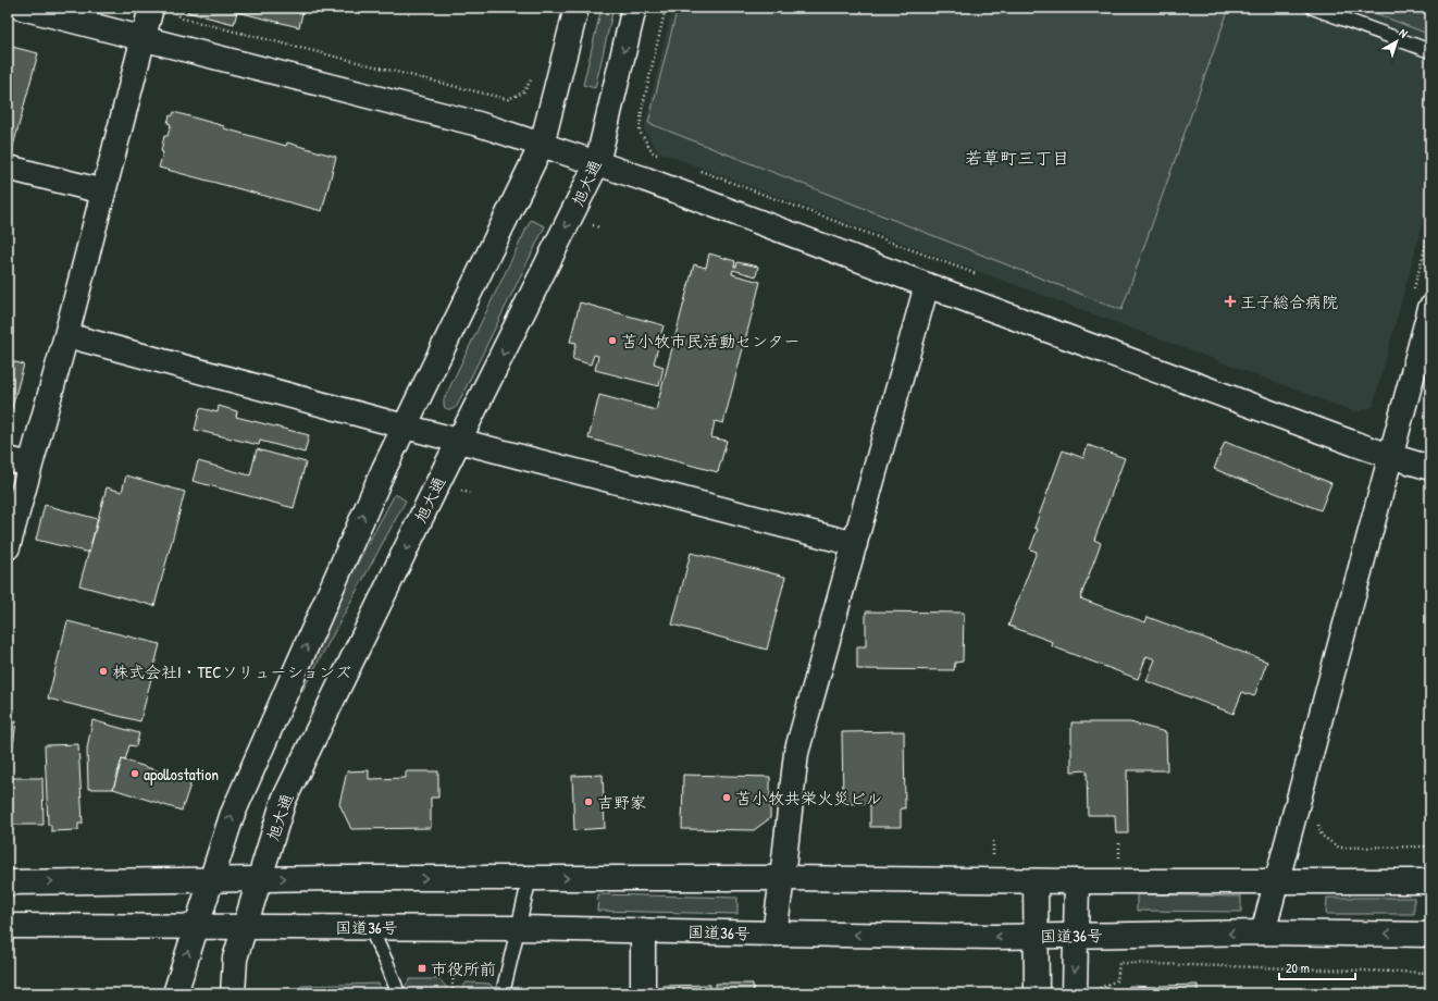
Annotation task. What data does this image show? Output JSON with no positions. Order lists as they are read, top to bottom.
{
  "streets": {
    "main road": ["旭大通", "国道36号"]
  },
  "crossings": [
    ["旭大通", "国道36号"]
  ],
  "districts": ["若草町三丁目"],
  "places": {
    "health": ["王子総合病院"],
    "other": [
      "苫小牧市民活動センター",
      "株式会社I・TECソリューションズ",
      "apollostation",
      "苫小牧共栄火災ビル",
      "吉野家"
    ],
    "transit": ["市役所前"]
  },
  "scale_bar": "20 m",
  "north": "top right"
}
